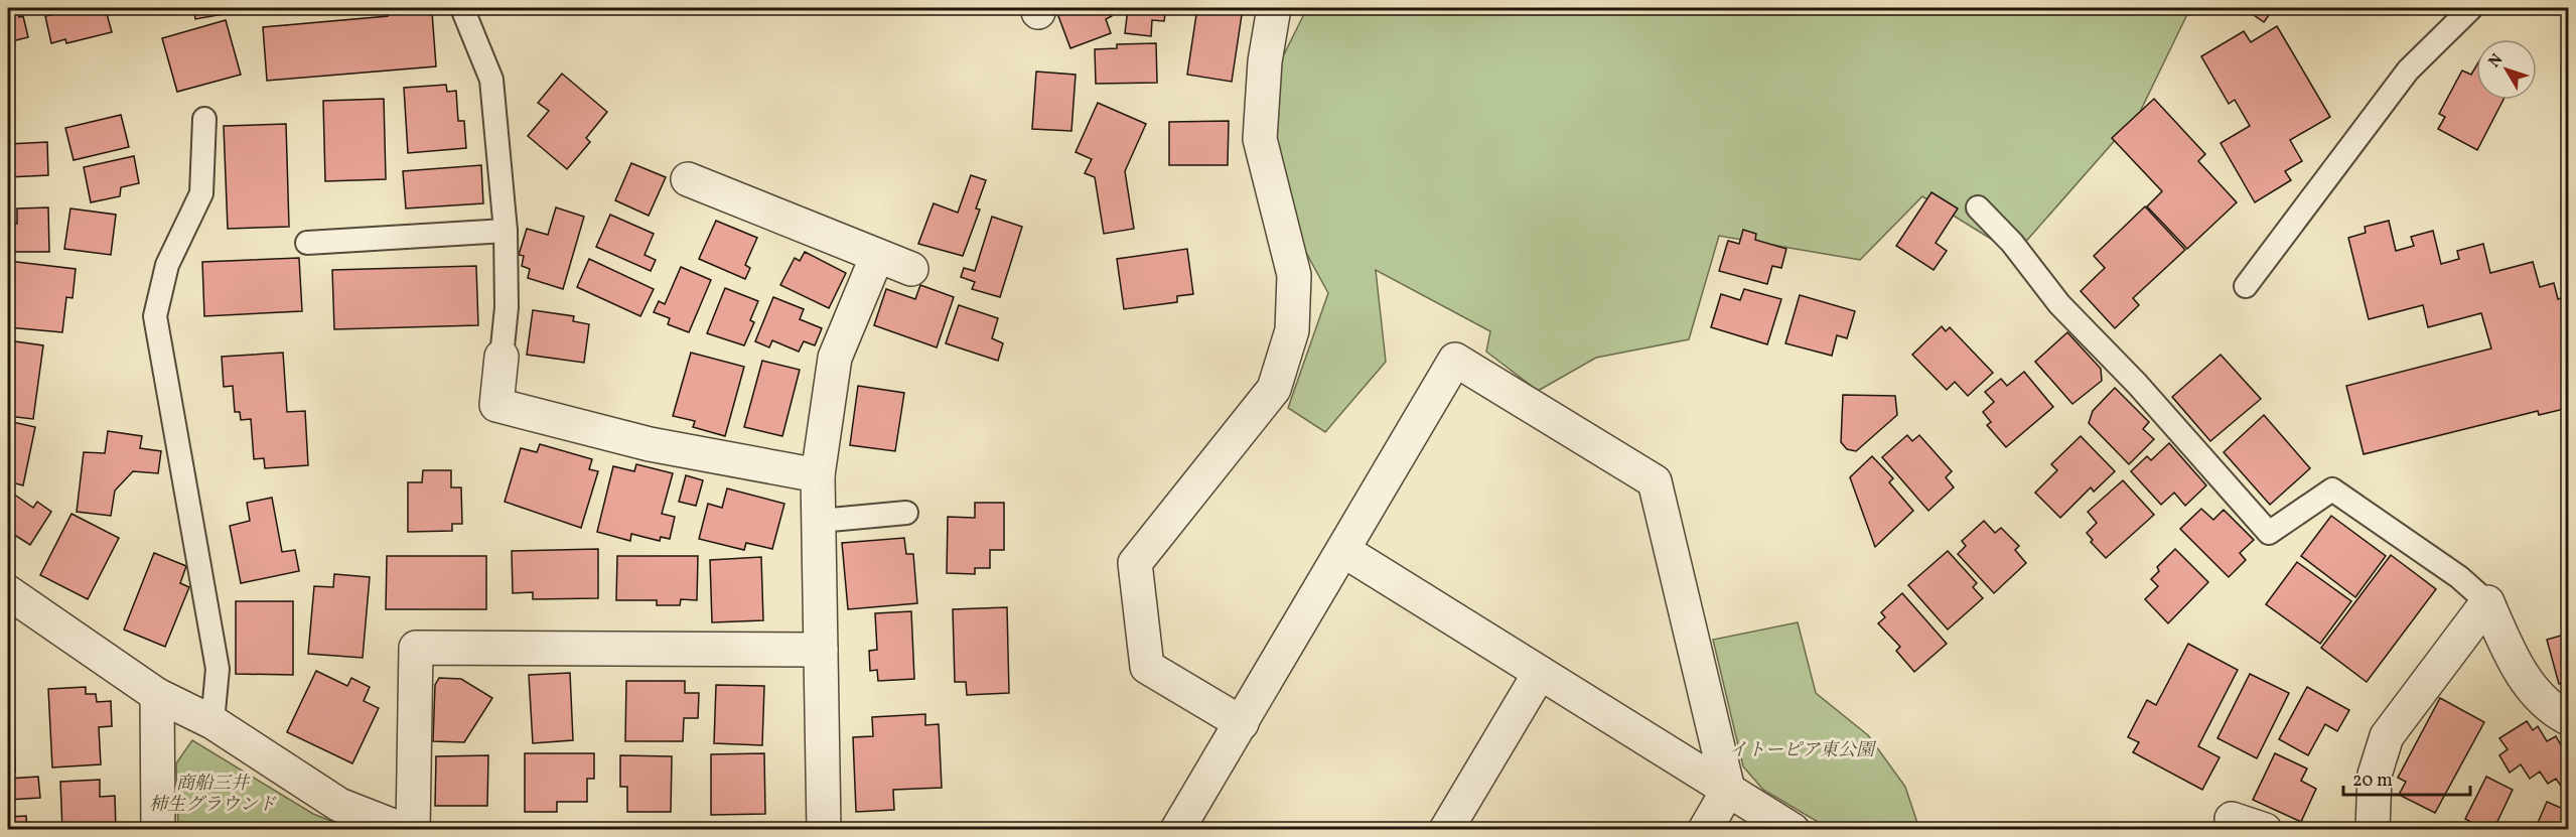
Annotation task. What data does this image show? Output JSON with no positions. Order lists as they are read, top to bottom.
{
  "parks": ["イトーピア東公園", "商船三井 柿生グラウンド"],
  "scale_bar": "20 m",
  "north": "top left"
}
